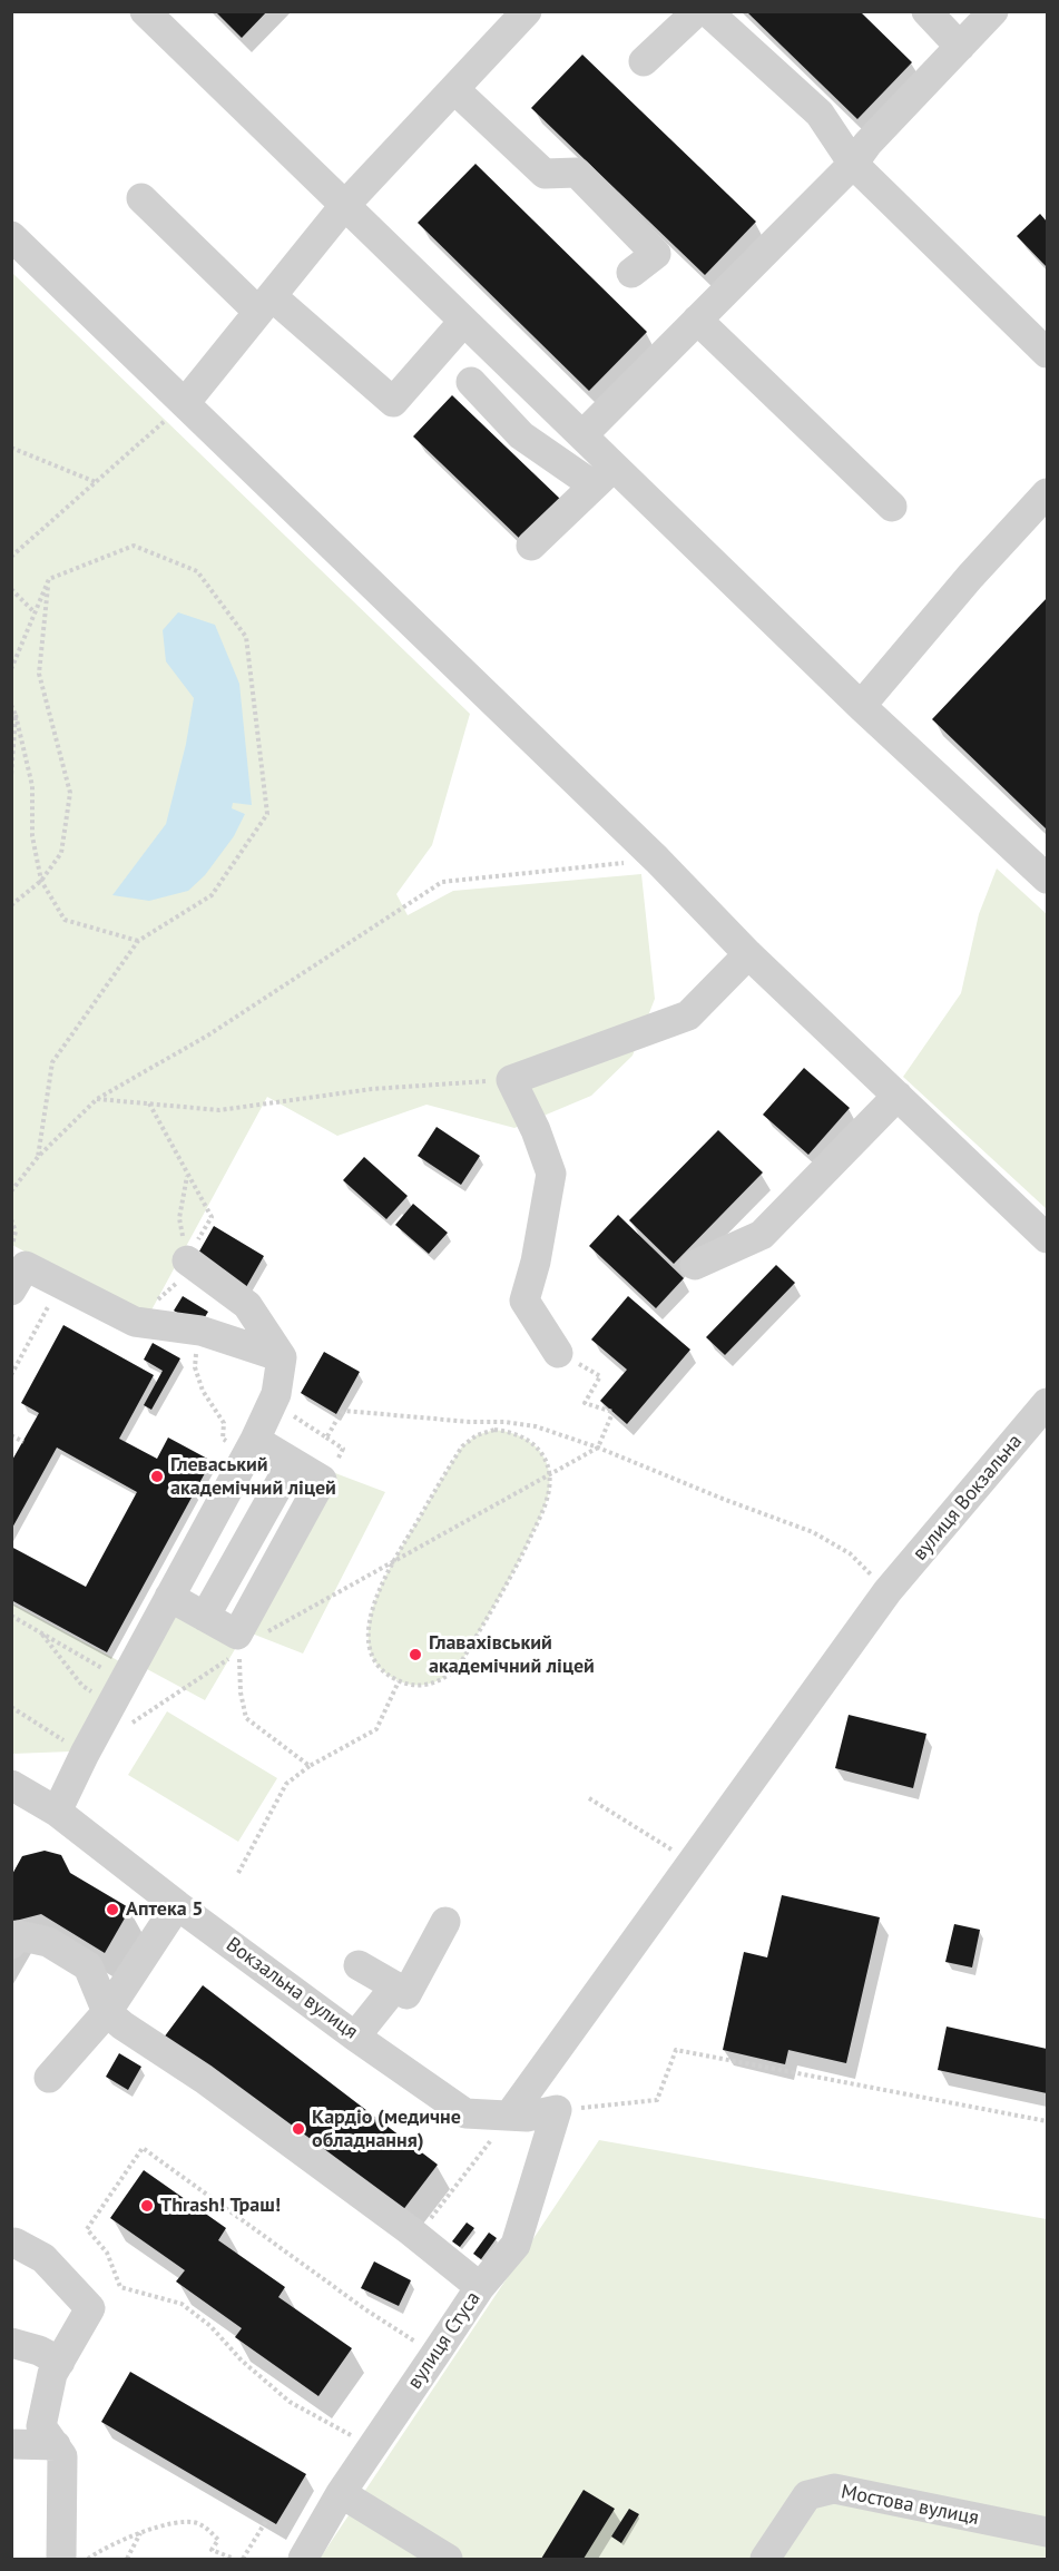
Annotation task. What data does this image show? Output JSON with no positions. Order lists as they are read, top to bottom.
{
  "streets": {
    "street": [
      "вулиця Вокзальна",
      "Вокзальна вулиця",
      "вулиця Стуса",
      "Мостова вулиця"
    ]
  },
  "crossings": [
    ["вулиця Вокзальна", "Вокзальна вулиця"],
    ["Вокзальна вулиця", "вулиця Стуса"]
  ],
  "places": [
    "Глеваський академічний ліцей",
    "Главахівський академічний ліцей",
    "Аптека 5",
    "Кардіо (медичне обладнання)",
    "Thrash! Траш!"
  ]
}
